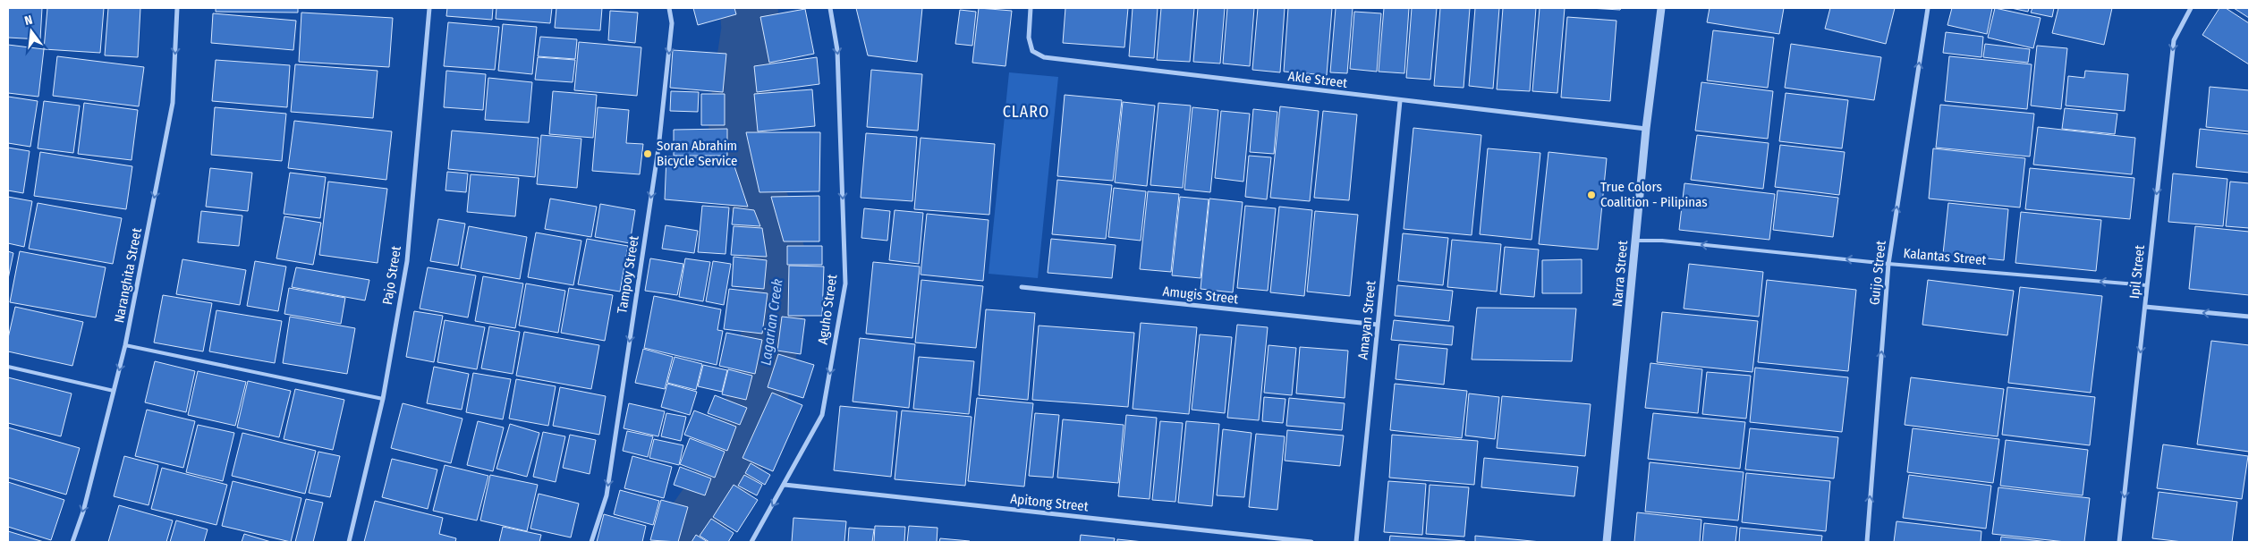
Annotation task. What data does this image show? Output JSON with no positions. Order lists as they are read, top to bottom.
{
  "streets": {
    "street": [
      "Akle Street",
      "Ipil Street",
      "Guijo Street",
      "Narra Street",
      "Tampoy Street",
      "Naranghita Street",
      "Pajo Street",
      "Amugis Street",
      "Aguho Street",
      "Amayan Street",
      "Apitong Street"
    ],
    "lane": ["Kalantas Street"]
  },
  "crossings": [
    ["Akle Street", "Narra Street"],
    ["Akle Street", "Amayan Street"],
    ["Kalantas Street", "Ipil Street"],
    ["Kalantas Street", "Guijo Street"],
    ["Kalantas Street", "Narra Street"],
    ["Amugis Street", "Amayan Street"],
    ["Aguho Street", "Apitong Street"]
  ],
  "one_way": [
    "Kalantas Street",
    "Ipil Street",
    "Guijo Street",
    "Tampoy Street",
    "Naranghita Street",
    "Aguho Street"
  ],
  "districts": ["CLARO"],
  "water": ["Lagarian Creek"],
  "places": ["Soran Abrahim Bicycle Service", "True Colors Coalition - Pilipinas"],
  "north": "top"
}
